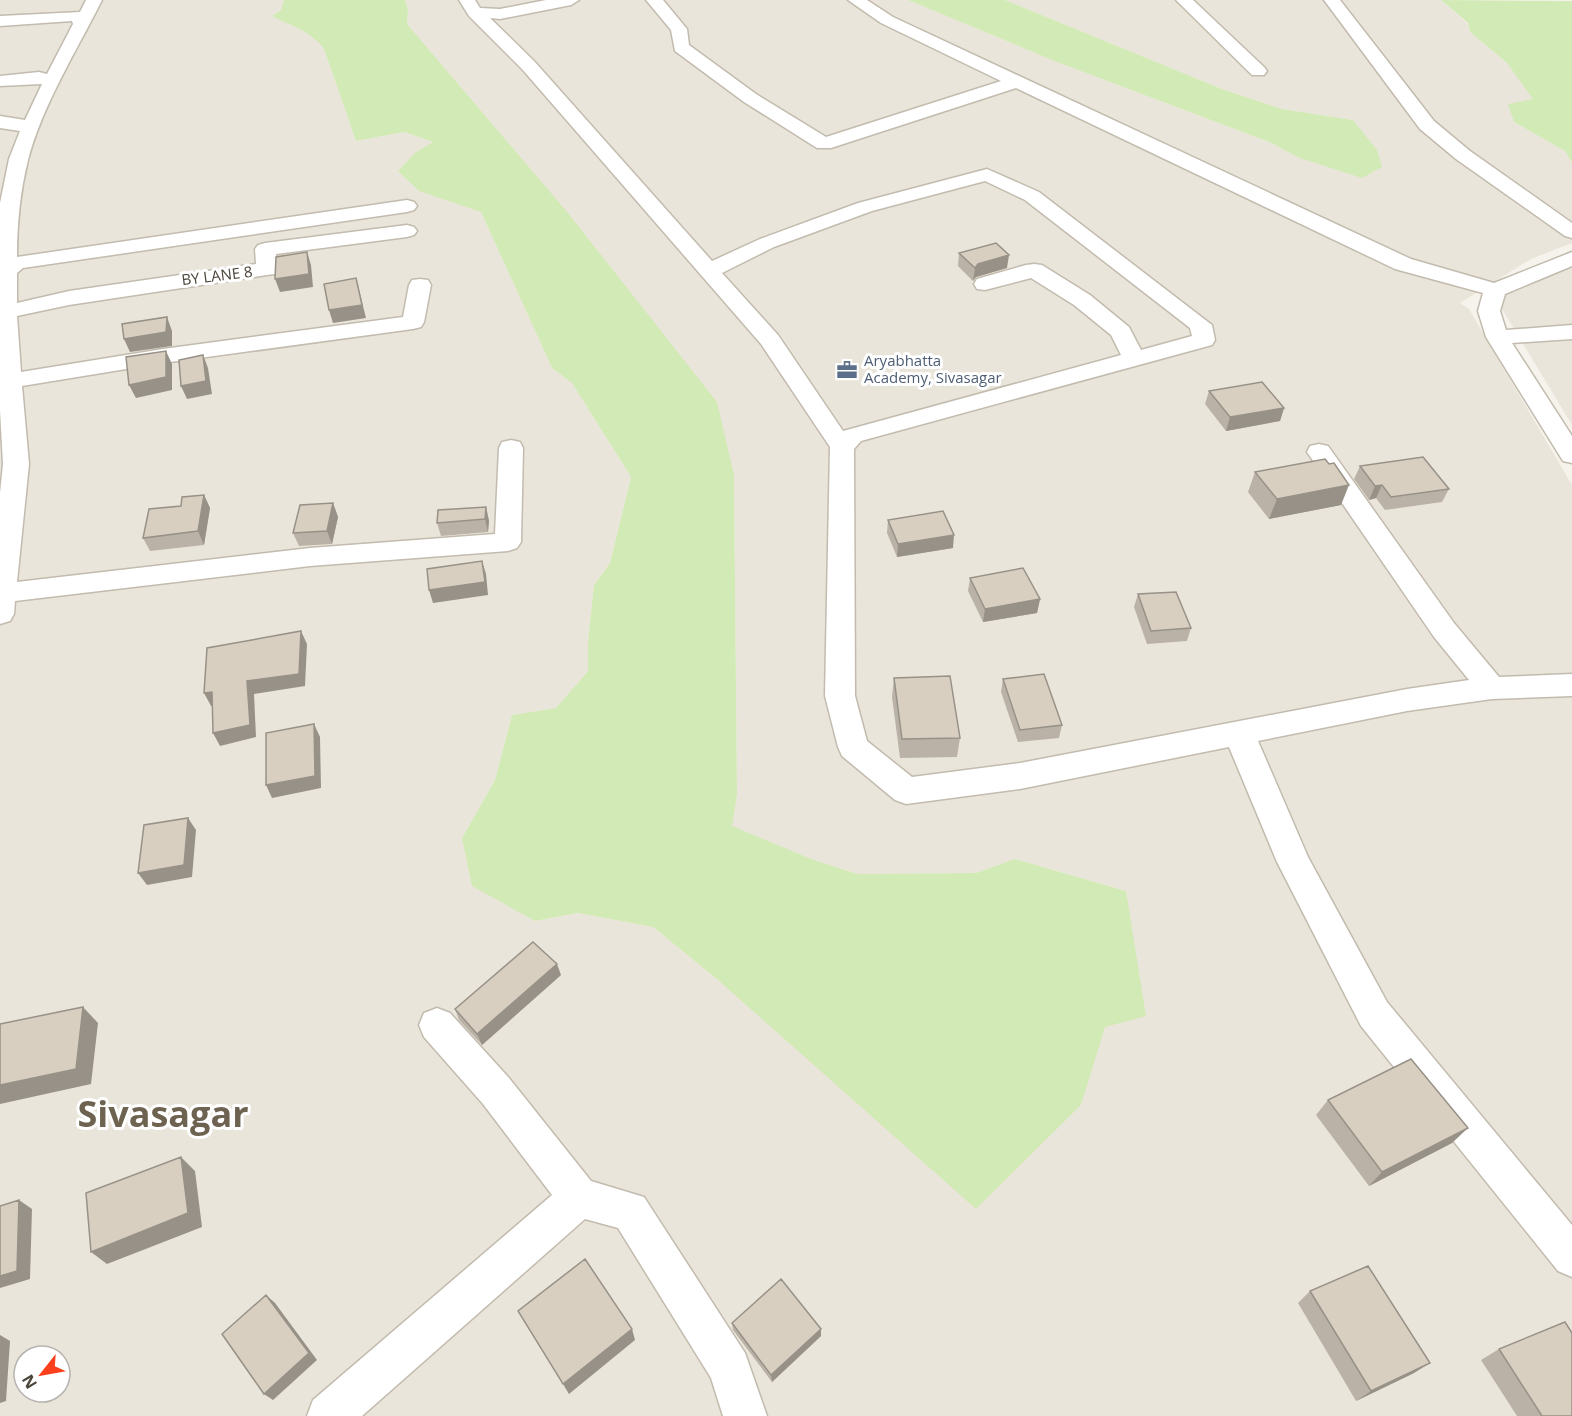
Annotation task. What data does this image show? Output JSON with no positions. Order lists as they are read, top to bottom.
{
  "streets": {
    "street": ["BY LANE 8"]
  },
  "districts": ["Sivasagar"],
  "places": {
    "office": ["Aryabhatta Academy, Sivasagar"]
  },
  "north": "bottom left"
}
